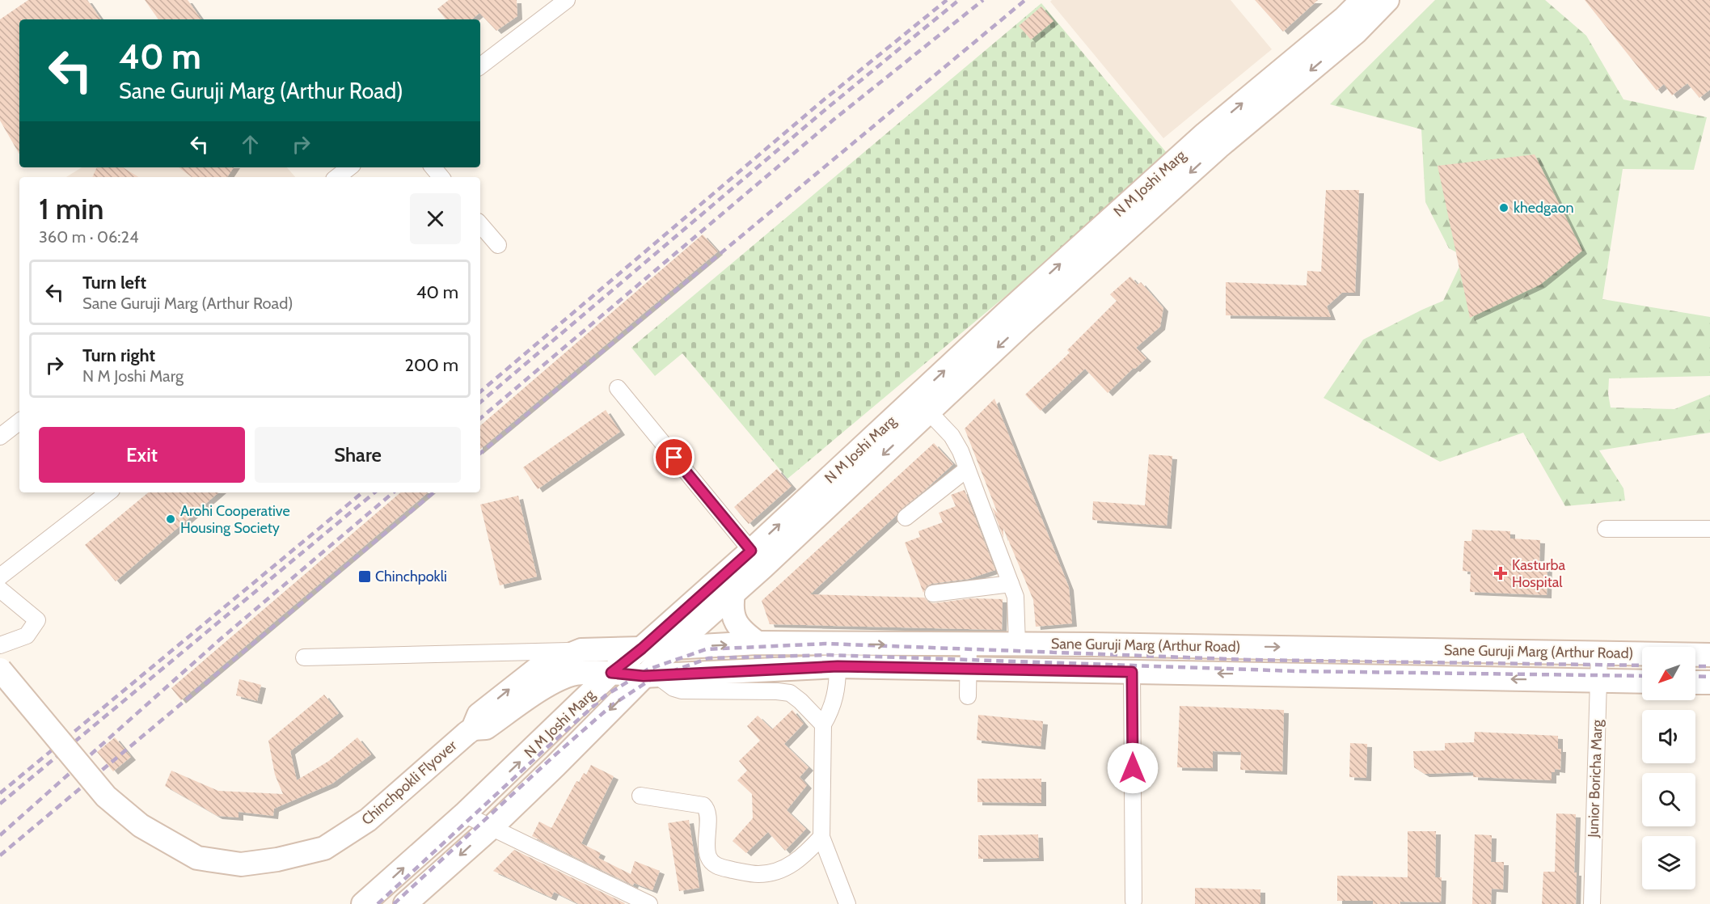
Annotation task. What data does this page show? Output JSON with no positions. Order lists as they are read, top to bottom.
{
  "streets": {
    "main road": ["N M Joshi Marg", "Sane Guruji Marg (Arthur Road)", "Chinchpokli Flyover"],
    "street": ["Junior Boricha Marg"]
  },
  "crossings": [
    ["N M Joshi Marg", "Sane Guruji Marg (Arthur Road)"],
    ["Sane Guruji Marg (Arthur Road)", "Junior Boricha Marg"],
    ["Sane Guruji Marg (Arthur Road)", "Chinchpokli Flyover"]
  ],
  "places": {
    "other": ["khedgaon", "Arohi Cooperative Housing Society"],
    "health": ["Kasturba Hospital"],
    "transit": ["Chinchpokli"]
  },
  "north": "bottom left",
  "page": {
    "turn": ["40 m", "Sane Guruji Marg (Arthur Road)"],
    "heading": ["1 min", "360 m · 06:24"],
    "list": [
      {
        "name": "Turn left",
        "note": "Sane Guruji Marg (Arthur Road)",
        "value": "40 m"
      },
      {
        "name": "Turn right",
        "note": "N M Joshi Marg",
        "value": "200 m"
      }
    ],
    "buttons": ["Exit", "Share"]
  }
}
